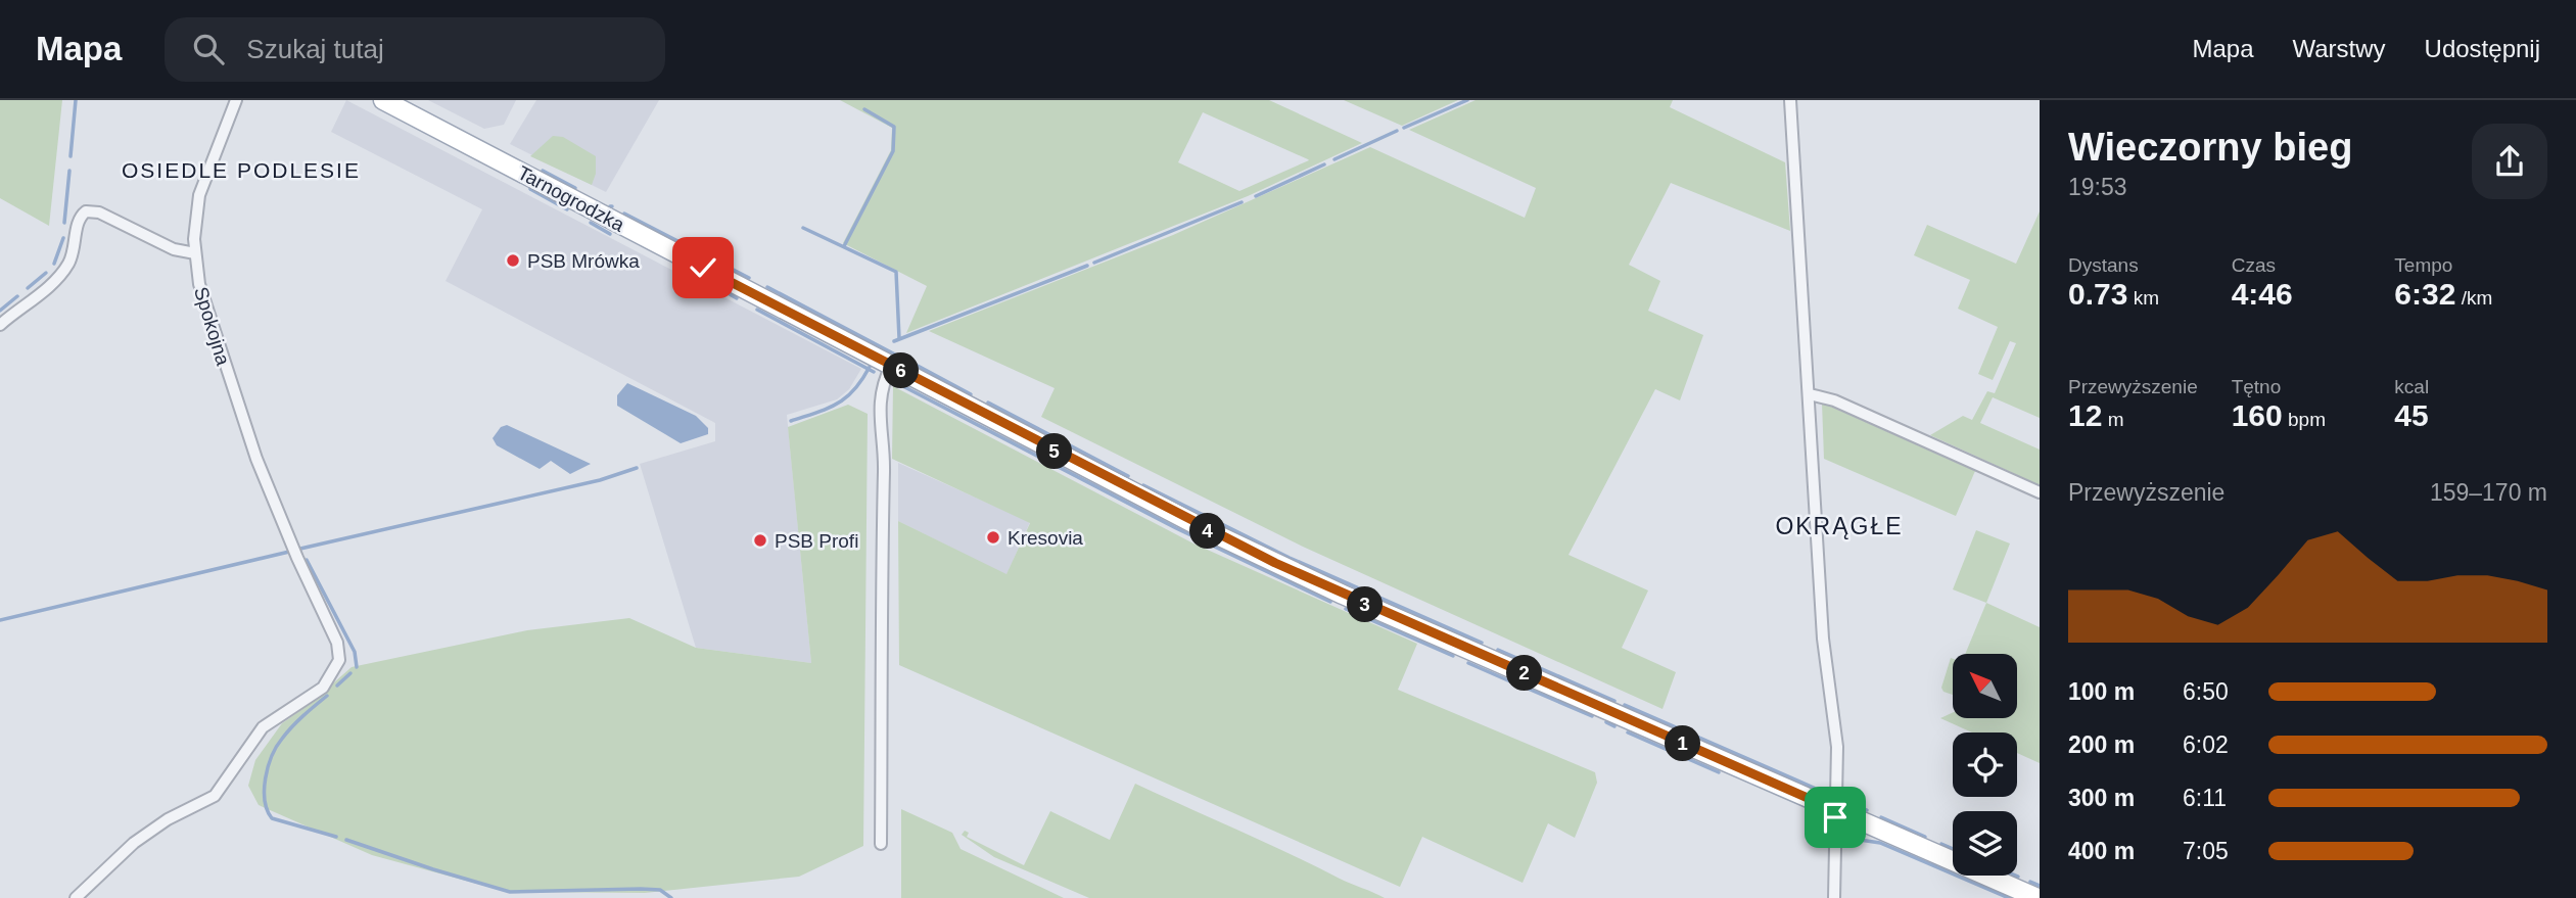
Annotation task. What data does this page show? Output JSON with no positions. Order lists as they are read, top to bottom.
{
  "streets": {
    "main road": ["Tarnogrodzka"],
    "street": ["Spokojna"]
  },
  "districts": ["OSIEDLE PODLESIE", "OKRĄGŁE"],
  "places": ["PSB Mrówka", "Kresovia", "PSB Profi"],
  "north": "top left",
  "page": {
    "header": "Mapa",
    "search": "Szukaj tutaj",
    "nav": ["Mapa", "Warstwy", "Udostępnij"],
    "heading": ["Wieczorny bieg", "19:53"],
    "stats": [
      ["Dystans", "0.73 km"],
      ["Czas", "4:46"],
      ["Tempo", "6:32 /km"],
      ["Przewyższenie", "12 m"],
      ["Tętno", "160 bpm"],
      ["kcal", "45"]
    ],
    "pins": [
      "6",
      "5",
      "4",
      "3",
      "2",
      "1"
    ],
    "chart": ["Przewyższenie", "159–170 m"],
    "list": [
      {
        "name": "100 m",
        "note": "6:50"
      },
      {
        "name": "200 m",
        "note": "6:02"
      },
      {
        "name": "300 m",
        "note": "6:11"
      },
      {
        "name": "400 m",
        "note": "7:05"
      }
    ]
  }
}
